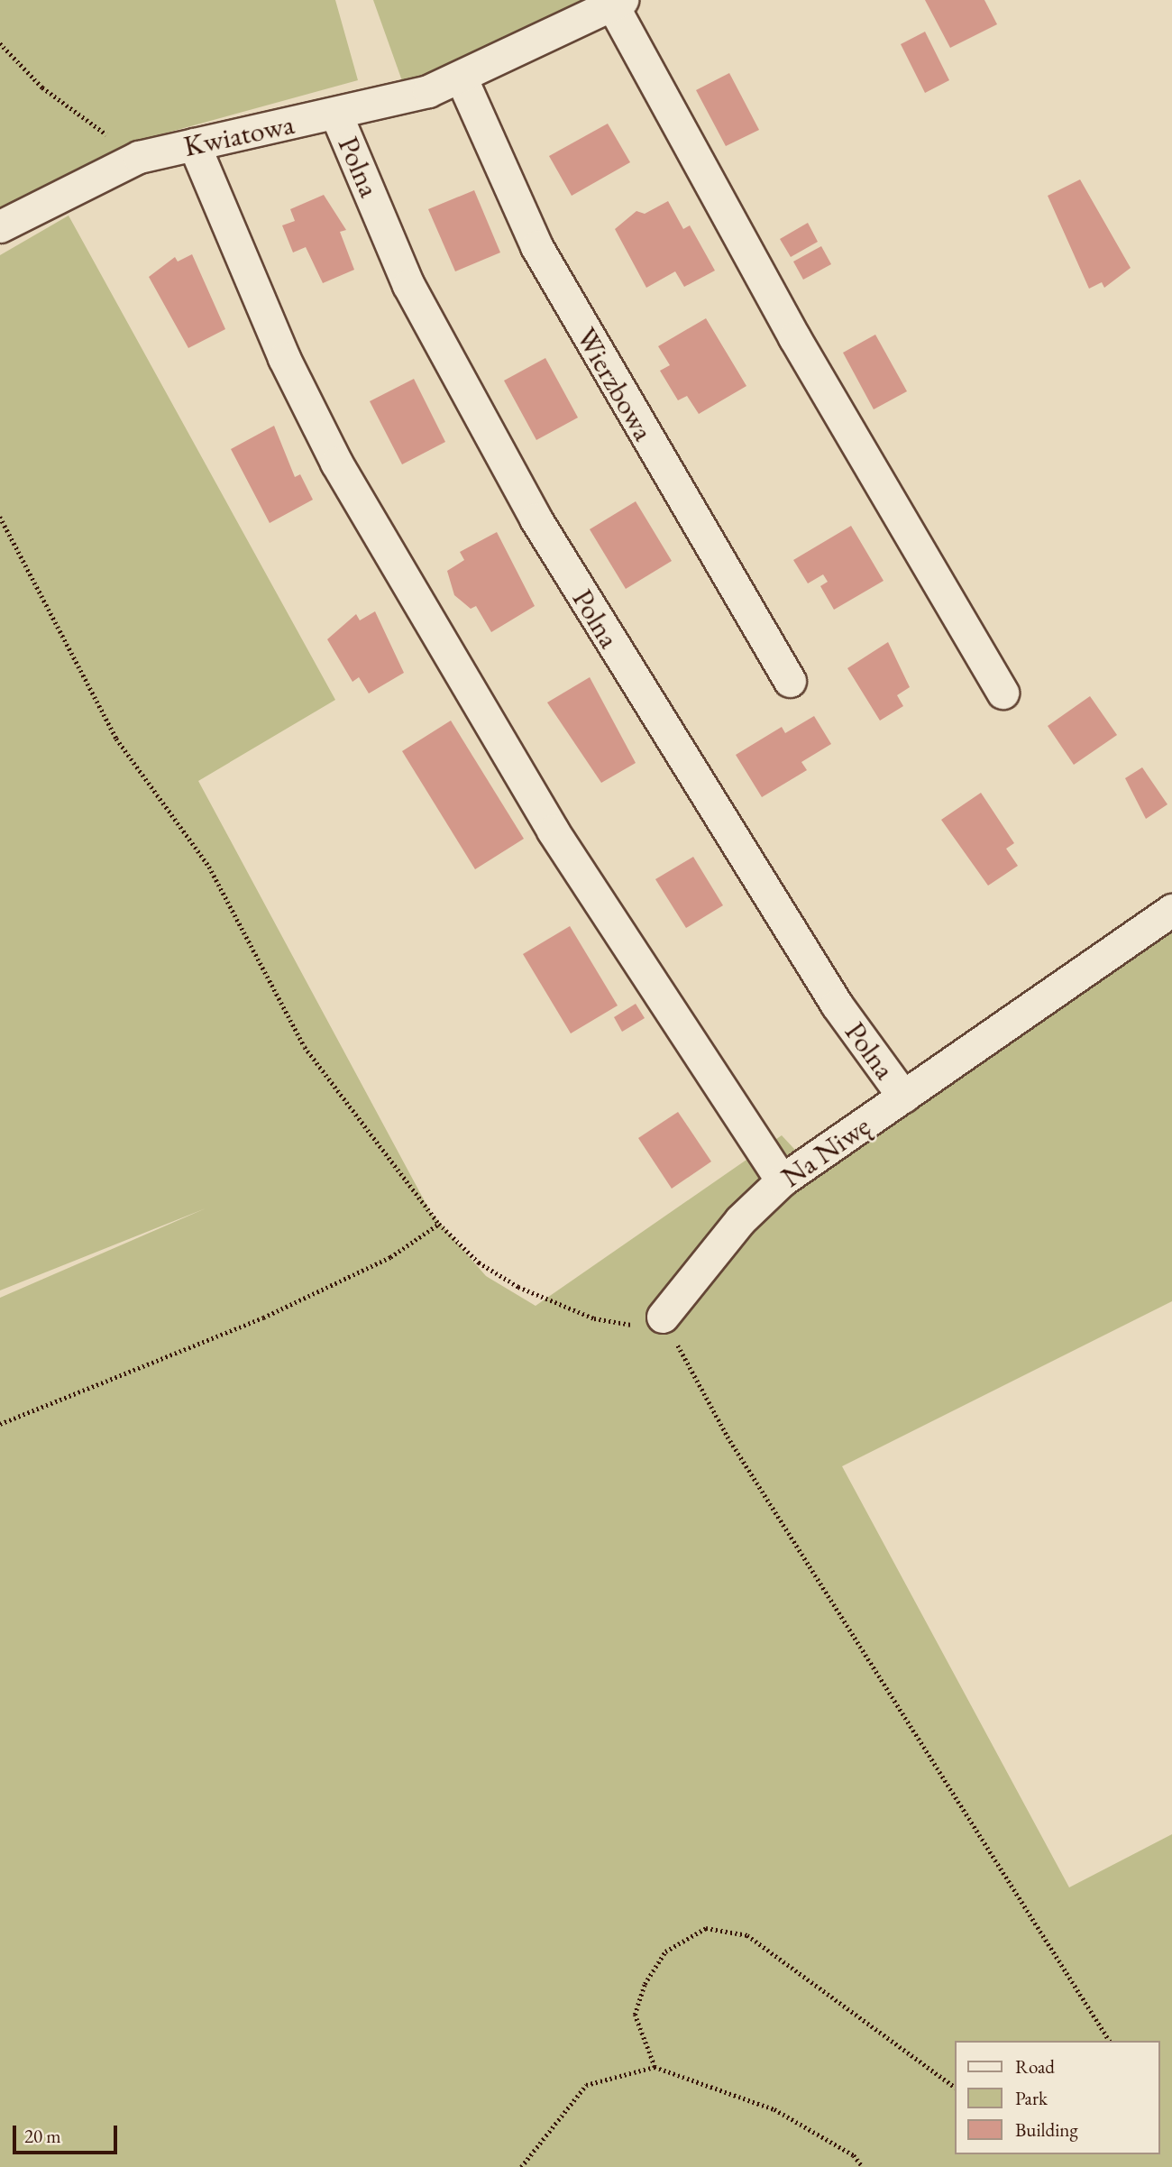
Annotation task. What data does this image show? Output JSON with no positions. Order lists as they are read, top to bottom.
{
  "streets": {
    "street": [
      "Kwiatowa",
      "Polna",
      "Wierzbowa",
      "Na Niwę"
    ]
  },
  "crossings": [
    ["Kwiatowa", "Polna"],
    ["Kwiatowa", "Wierzbowa"],
    ["Polna", "Na Niwę"]
  ],
  "legend": ["Road", "Park", "Building"],
  "scale_bar": "20 m"
}
